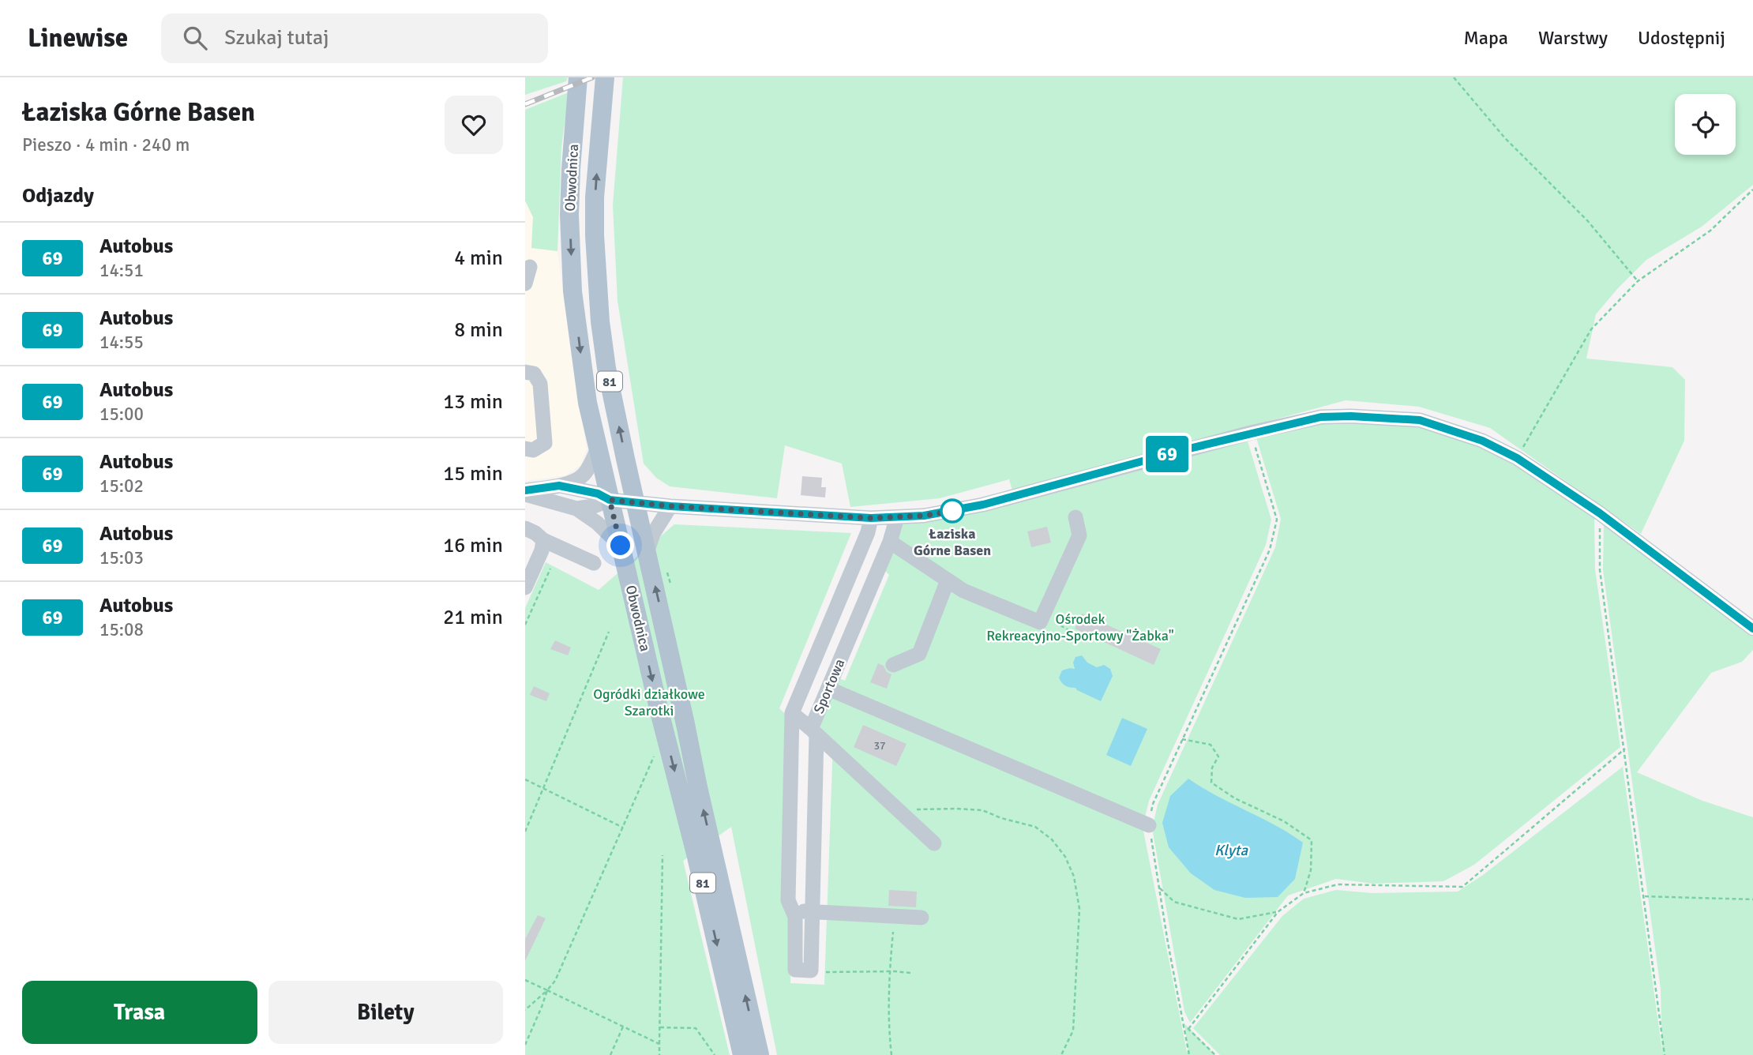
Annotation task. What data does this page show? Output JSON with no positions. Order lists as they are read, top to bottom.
{
  "streets": {
    "main road": ["Obwodnica", "81"],
    "street": ["Sportowa"]
  },
  "water": ["Klyta"],
  "parks": ["Ośrodek Rekreacyjno-Sportowy \"Żabka\"", "Ogródki działkowe Szarotki"],
  "places": ["Łaziska Górne Basen"],
  "lines": ["bus line 69"],
  "house_numbers": ["37"],
  "page": {
    "header": "Linewise",
    "search": "Szukaj tutaj",
    "nav": ["Mapa", "Warstwy", "Udostępnij"],
    "heading": [
      ["Łaziska Górne Basen", "Pieszo · 4 min · 240 m"],
      "Odjazdy"
    ],
    "on_map": "69",
    "list": [
      {
        "mark": "69",
        "name": "Autobus",
        "note": "14:51",
        "value": "4 min"
      },
      {
        "mark": "69",
        "name": "Autobus",
        "note": "14:55",
        "value": "8 min"
      },
      {
        "mark": "69",
        "name": "Autobus",
        "note": "15:00",
        "value": "13 min"
      },
      {
        "mark": "69",
        "name": "Autobus",
        "note": "15:02",
        "value": "15 min"
      },
      {
        "mark": "69",
        "name": "Autobus",
        "note": "15:03",
        "value": "16 min"
      },
      {
        "mark": "69",
        "name": "Autobus",
        "note": "15:08",
        "value": "21 min"
      }
    ],
    "buttons": ["Trasa", "Bilety"]
  }
}
